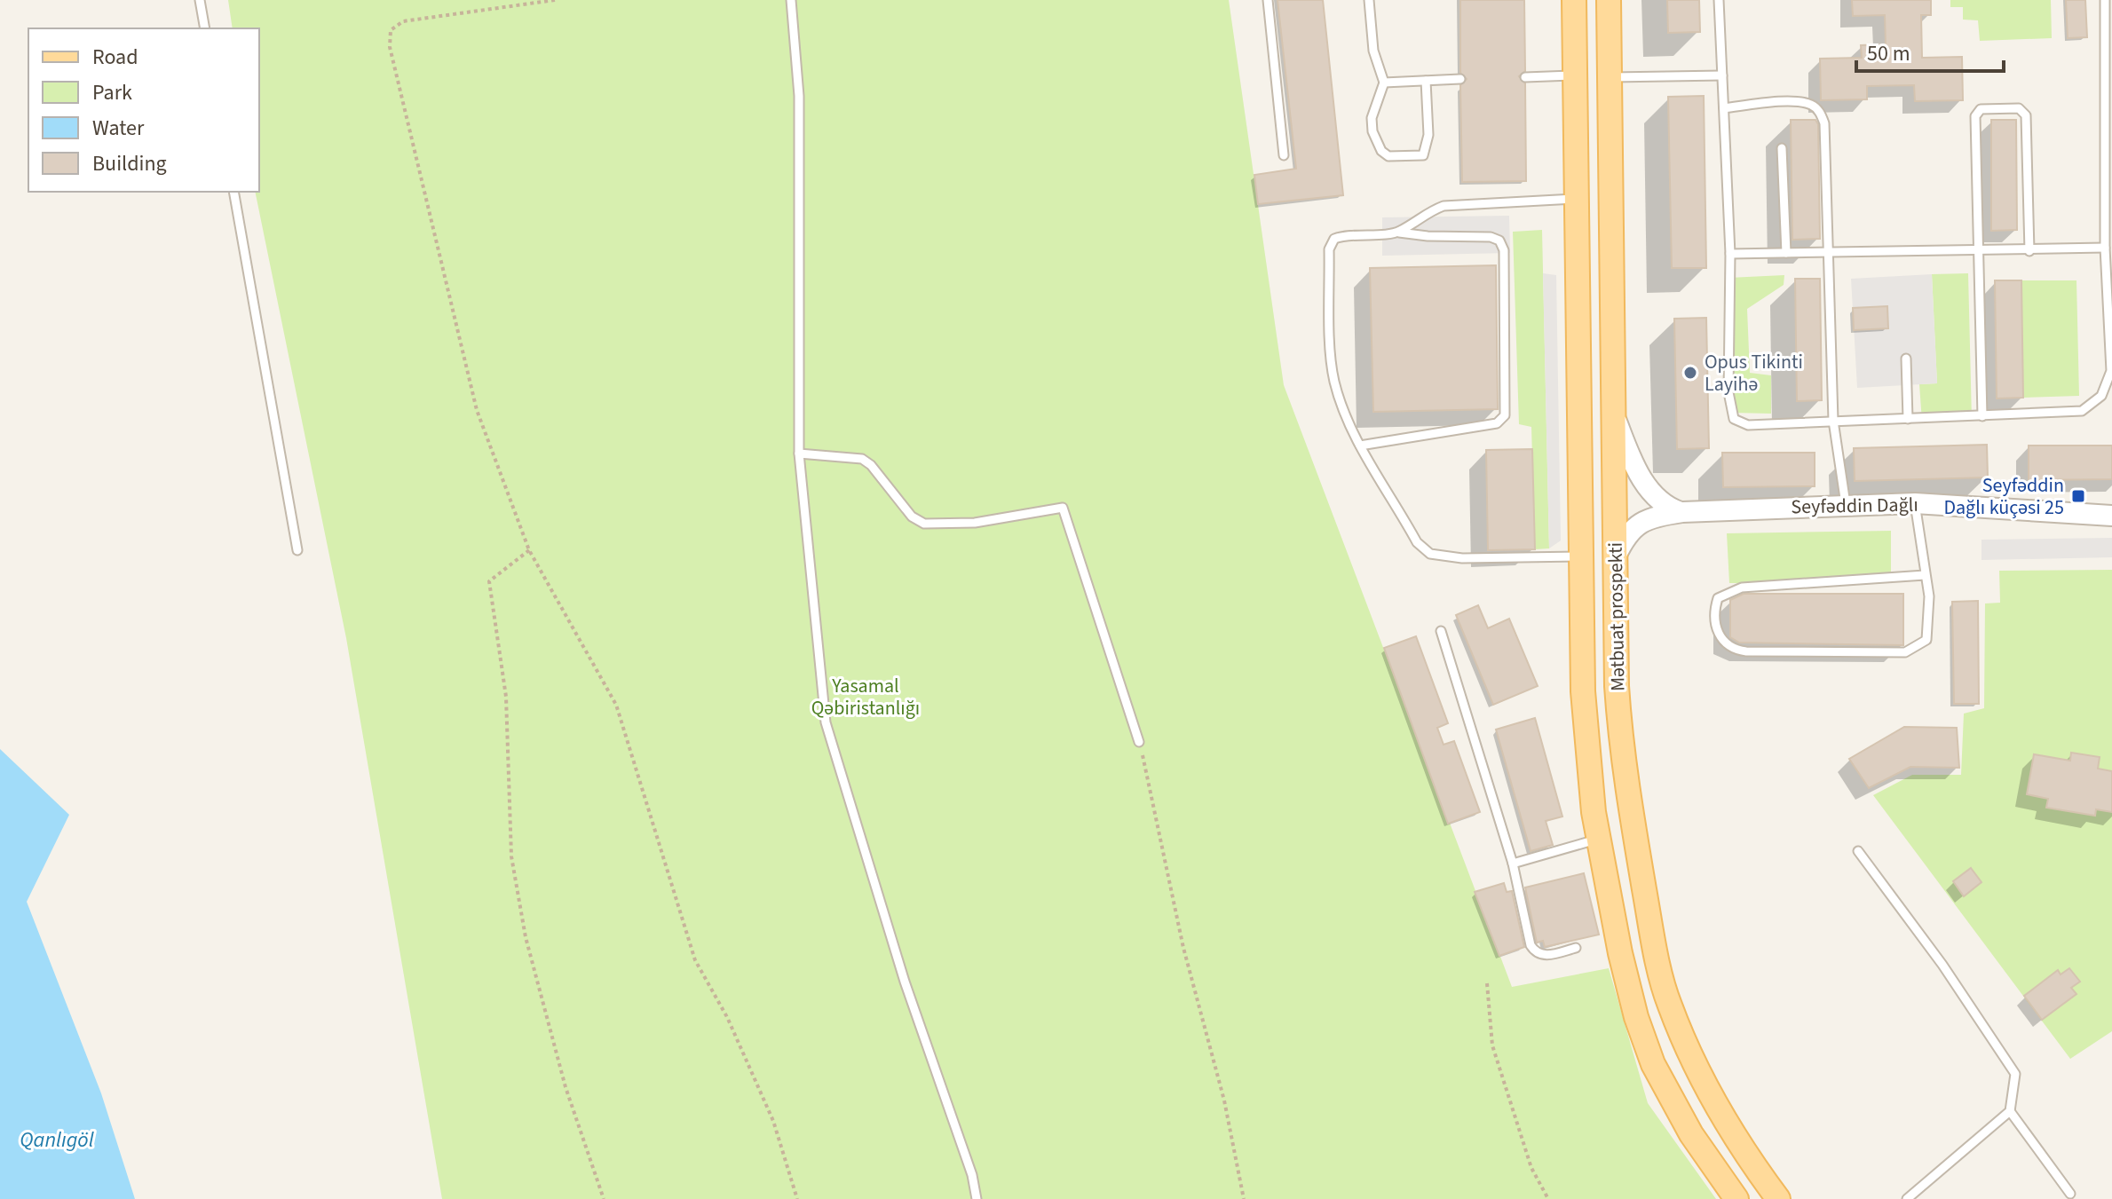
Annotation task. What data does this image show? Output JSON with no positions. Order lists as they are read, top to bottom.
{
  "streets": {
    "main road": ["Mətbuat prospekti"],
    "street": ["Seyfəddin Dağlı"]
  },
  "crossings": [
    ["Seyfəddin Dağlı", "Mətbuat prospekti"]
  ],
  "water": ["Qanlıgöl"],
  "parks": ["Yasamal Qəbiristanlığı"],
  "places": {
    "other": ["Opus Tikinti Layihə"],
    "transit": ["Seyfəddin Dağlı küçəsi 25"]
  },
  "legend": [
    "Road",
    "Park",
    "Water",
    "Building"
  ],
  "scale_bar": "50 m"
}
